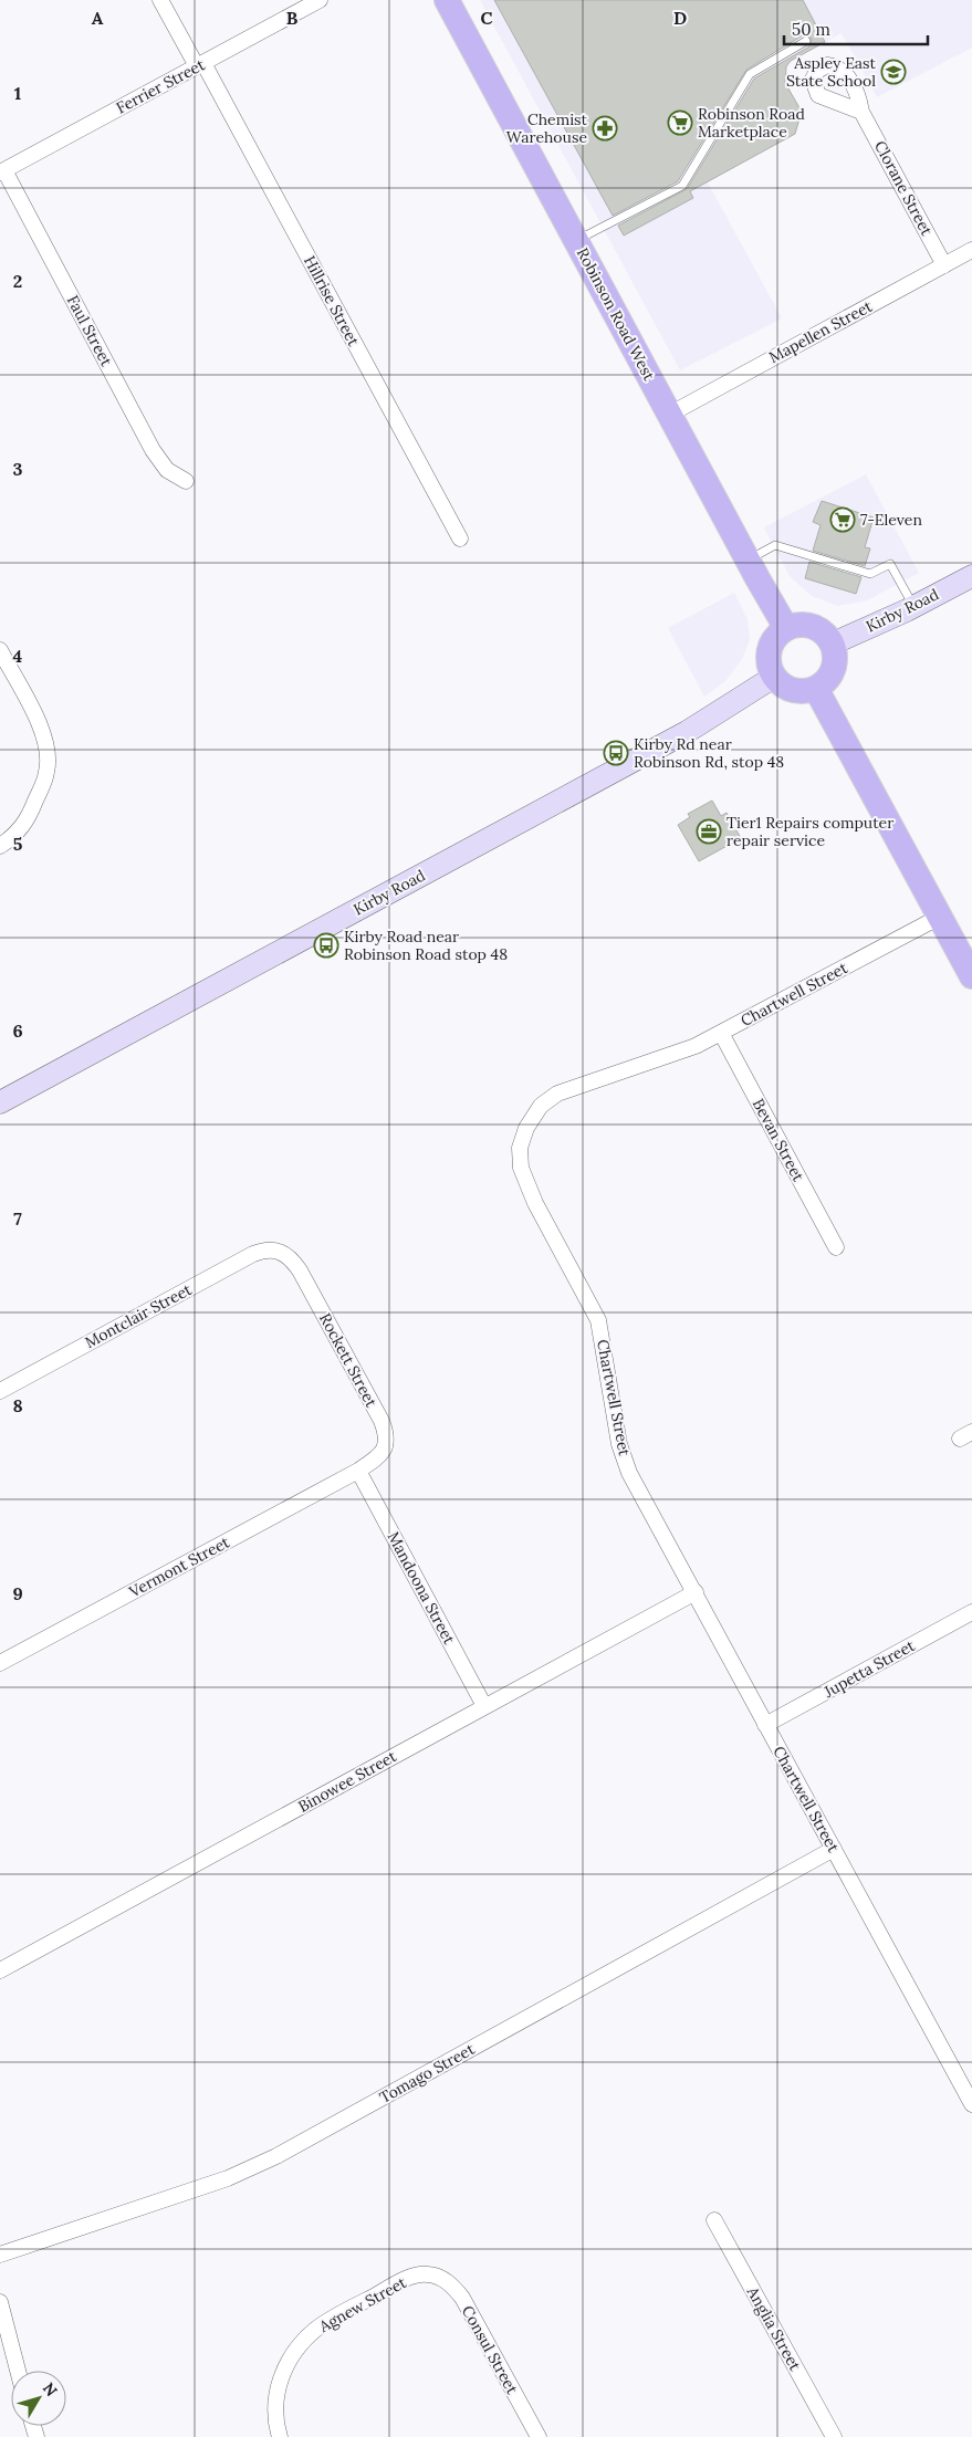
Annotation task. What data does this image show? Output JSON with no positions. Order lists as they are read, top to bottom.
{
  "streets": {
    "main road": ["Robinson Road West"],
    "street": [
      "Ferrier Street",
      "Clorane Street",
      "Hillrise Street",
      "Faul Street",
      "Mapellen Street",
      "Kirby Road",
      "Chartwell Street",
      "Bevan Street",
      "Montclair Street",
      "Rockett Street",
      "Vermont Street",
      "Mandoona Street",
      "Jupetta Street",
      "Binowee Street",
      "Tomago Street",
      "Agnew Street",
      "Anglia Street",
      "Consul Street"
    ]
  },
  "crossings": [
    ["Ferrier Street", "Hillrise Street"],
    ["Ferrier Street", "Faul Street"],
    ["Clorane Street", "Mapellen Street"],
    ["Robinson Road West", "Mapellen Street"],
    ["Robinson Road West", "Kirby Road"],
    ["Chartwell Street", "Bevan Street"],
    ["Chartwell Street", "Jupetta Street"],
    ["Chartwell Street", "Binowee Street"],
    ["Chartwell Street", "Tomago Street"],
    ["Montclair Street", "Rockett Street"],
    ["Rockett Street", "Vermont Street"],
    ["Rockett Street", "Mandoona Street"],
    ["Vermont Street", "Mandoona Street"],
    ["Mandoona Street", "Binowee Street"],
    ["Agnew Street", "Consul Street"]
  ],
  "places": {
    "school or university": ["Aspley East State School"],
    "supermarket": ["Robinson Road Marketplace", "7-Eleven"],
    "pharmacy": ["Chemist Warehouse"],
    "bus stop": ["Kirby Rd near Robinson Rd, stop 48", "Kirby Road near Robinson Road stop 48"],
    "office": ["Tier1 Repairs computer repair service"]
  },
  "scale_bar": "50 m",
  "north": "top right",
  "grid": {
    "columns": [
      "A",
      "B",
      "C",
      "D"
    ],
    "rows": [
      "1",
      "2",
      "3",
      "4",
      "5",
      "6",
      "7",
      "8",
      "9"
    ]
  }
}
